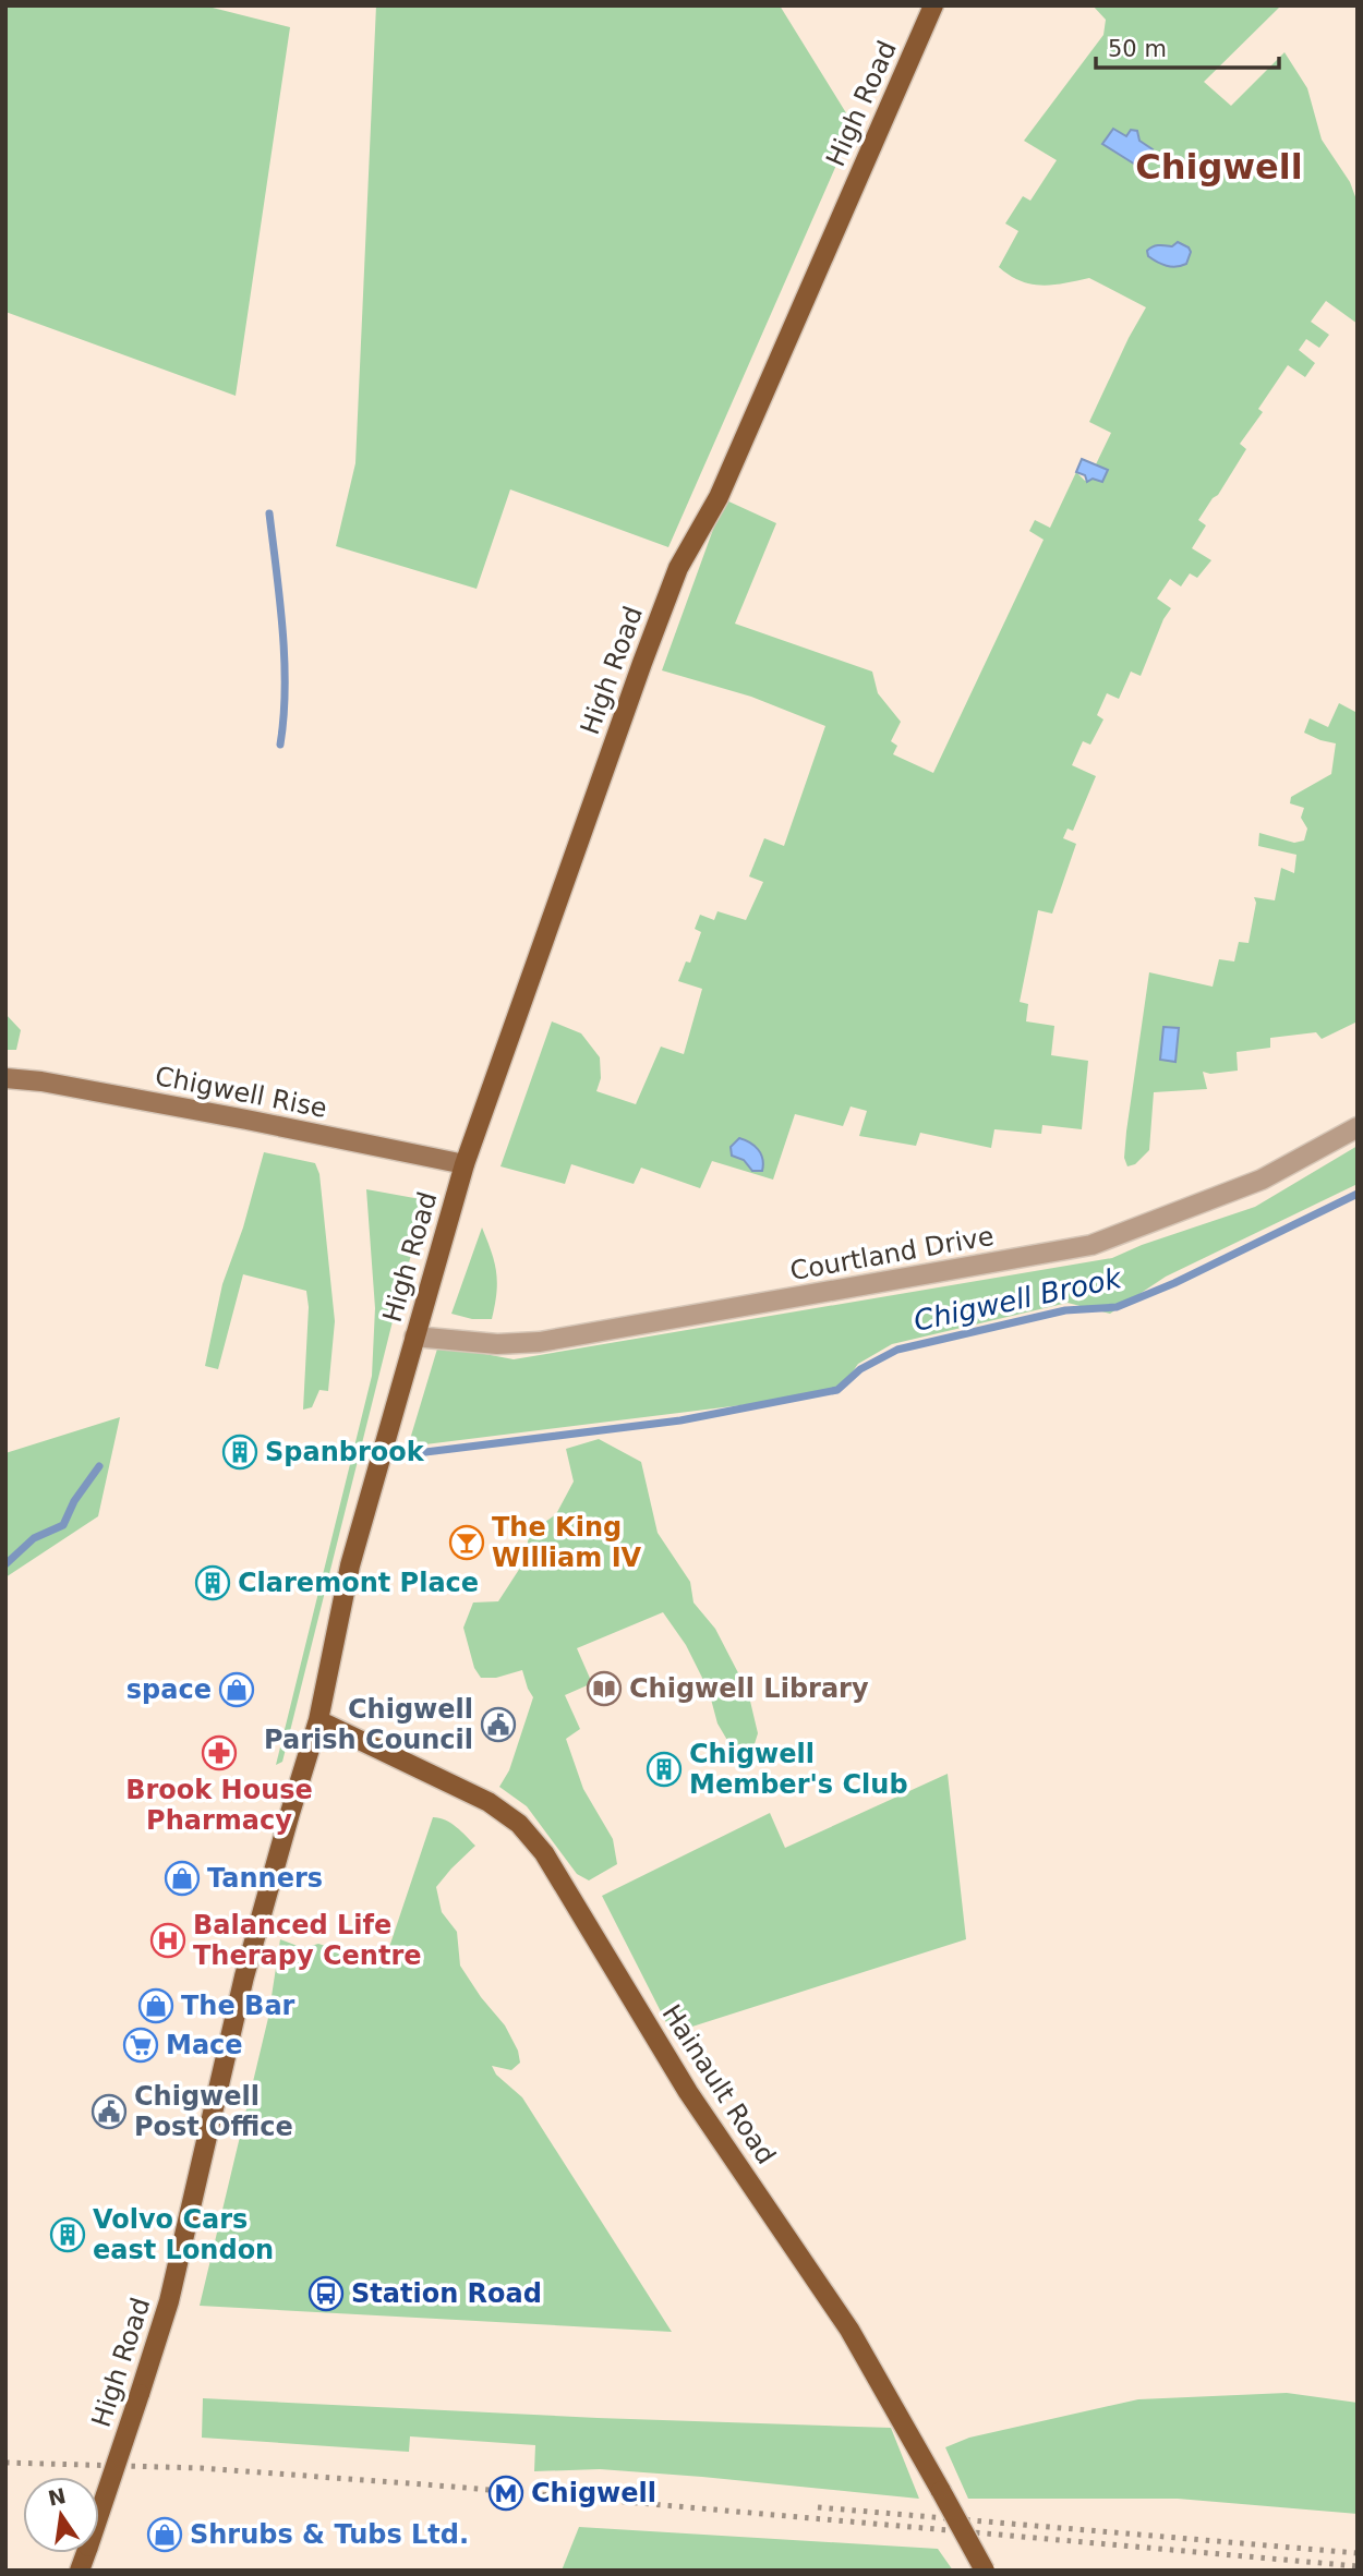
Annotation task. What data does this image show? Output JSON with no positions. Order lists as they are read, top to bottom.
{
  "streets": {
    "main road": ["High Road", "Chigwell Rise", "Hainault Road"],
    "street": ["Courtland Drive"]
  },
  "crossings": [
    ["High Road", "Chigwell Rise"],
    ["High Road", "Courtland Drive"],
    ["High Road", "Hainault Road"]
  ],
  "districts": ["Chigwell"],
  "water": ["Chigwell Brook"],
  "places": {
    "building": [
      "Spanbrook",
      "Claremont Place",
      "Chigwell Member's Club",
      "Volvo Cars east London"
    ],
    "bar": ["The King WIlliam IV"],
    "library": ["Chigwell Library"],
    "shop": [
      "space",
      "Tanners",
      "The Bar",
      "Shrubs & Tubs Ltd."
    ],
    "public building": ["Chigwell Parish Council", "Chigwell Post Office"],
    "pharmacy": ["Brook House Pharmacy"],
    "hospital": ["Balanced Life Therapy Centre"],
    "supermarket": ["Mace"],
    "bus stop": ["Station Road"],
    "metro station": ["Chigwell"]
  },
  "scale_bar": "50 m",
  "north": "top"
}
